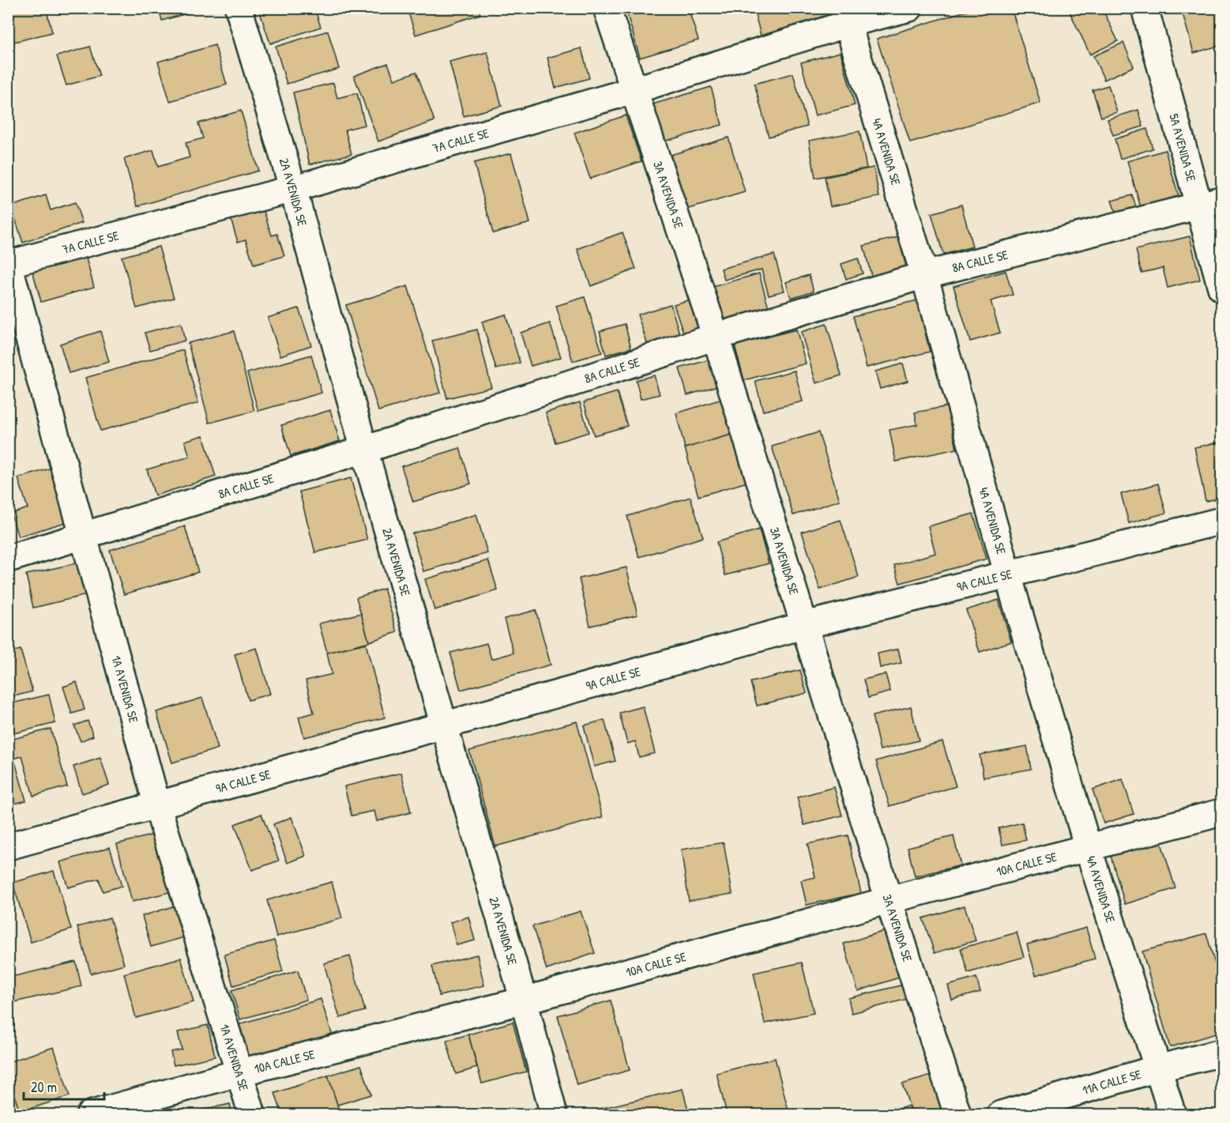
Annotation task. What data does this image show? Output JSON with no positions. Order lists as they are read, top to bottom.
{
  "streets": {
    "street": [
      "7A CALLE SE",
      "5A AVENIDA SE",
      "4A AVENIDA SE",
      "2A AVENIDA SE",
      "3A AVENIDA SE",
      "8A CALLE SE",
      "9A CALLE SE",
      "1A AVENIDA SE",
      "10A CALLE SE",
      "11A CALLE SE"
    ]
  },
  "crossings": [
    ["7A CALLE SE", "4A AVENIDA SE"],
    ["7A CALLE SE", "2A AVENIDA SE"],
    ["7A CALLE SE", "3A AVENIDA SE"],
    ["7A CALLE SE", "1A AVENIDA SE"],
    ["5A AVENIDA SE", "8A CALLE SE"],
    ["4A AVENIDA SE", "8A CALLE SE"],
    ["4A AVENIDA SE", "9A CALLE SE"],
    ["4A AVENIDA SE", "10A CALLE SE"],
    ["4A AVENIDA SE", "11A CALLE SE"],
    ["2A AVENIDA SE", "8A CALLE SE"],
    ["2A AVENIDA SE", "9A CALLE SE"],
    ["2A AVENIDA SE", "10A CALLE SE"],
    ["3A AVENIDA SE", "8A CALLE SE"],
    ["3A AVENIDA SE", "9A CALLE SE"],
    ["3A AVENIDA SE", "10A CALLE SE"],
    ["8A CALLE SE", "1A AVENIDA SE"],
    ["9A CALLE SE", "1A AVENIDA SE"],
    ["1A AVENIDA SE", "10A CALLE SE"]
  ],
  "scale_bar": "20 m"
}
